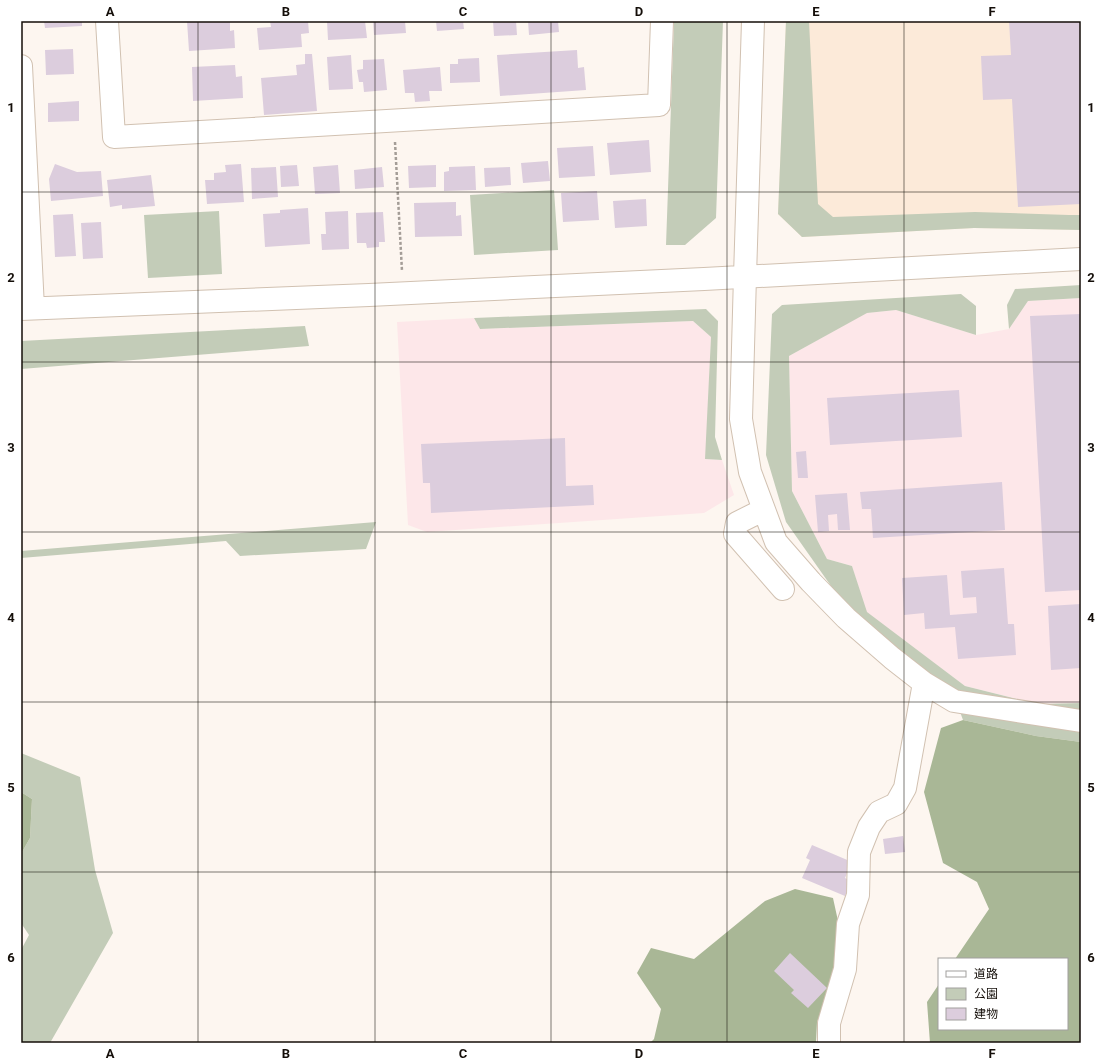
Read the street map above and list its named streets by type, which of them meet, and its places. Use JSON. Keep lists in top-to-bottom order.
{
  "legend": ["道路", "公園", "建物"],
  "grid": {
    "columns": [
      "A",
      "B",
      "C",
      "D",
      "E",
      "F"
    ],
    "rows": [
      "1",
      "2",
      "3",
      "4",
      "5",
      "6"
    ]
  }
}
